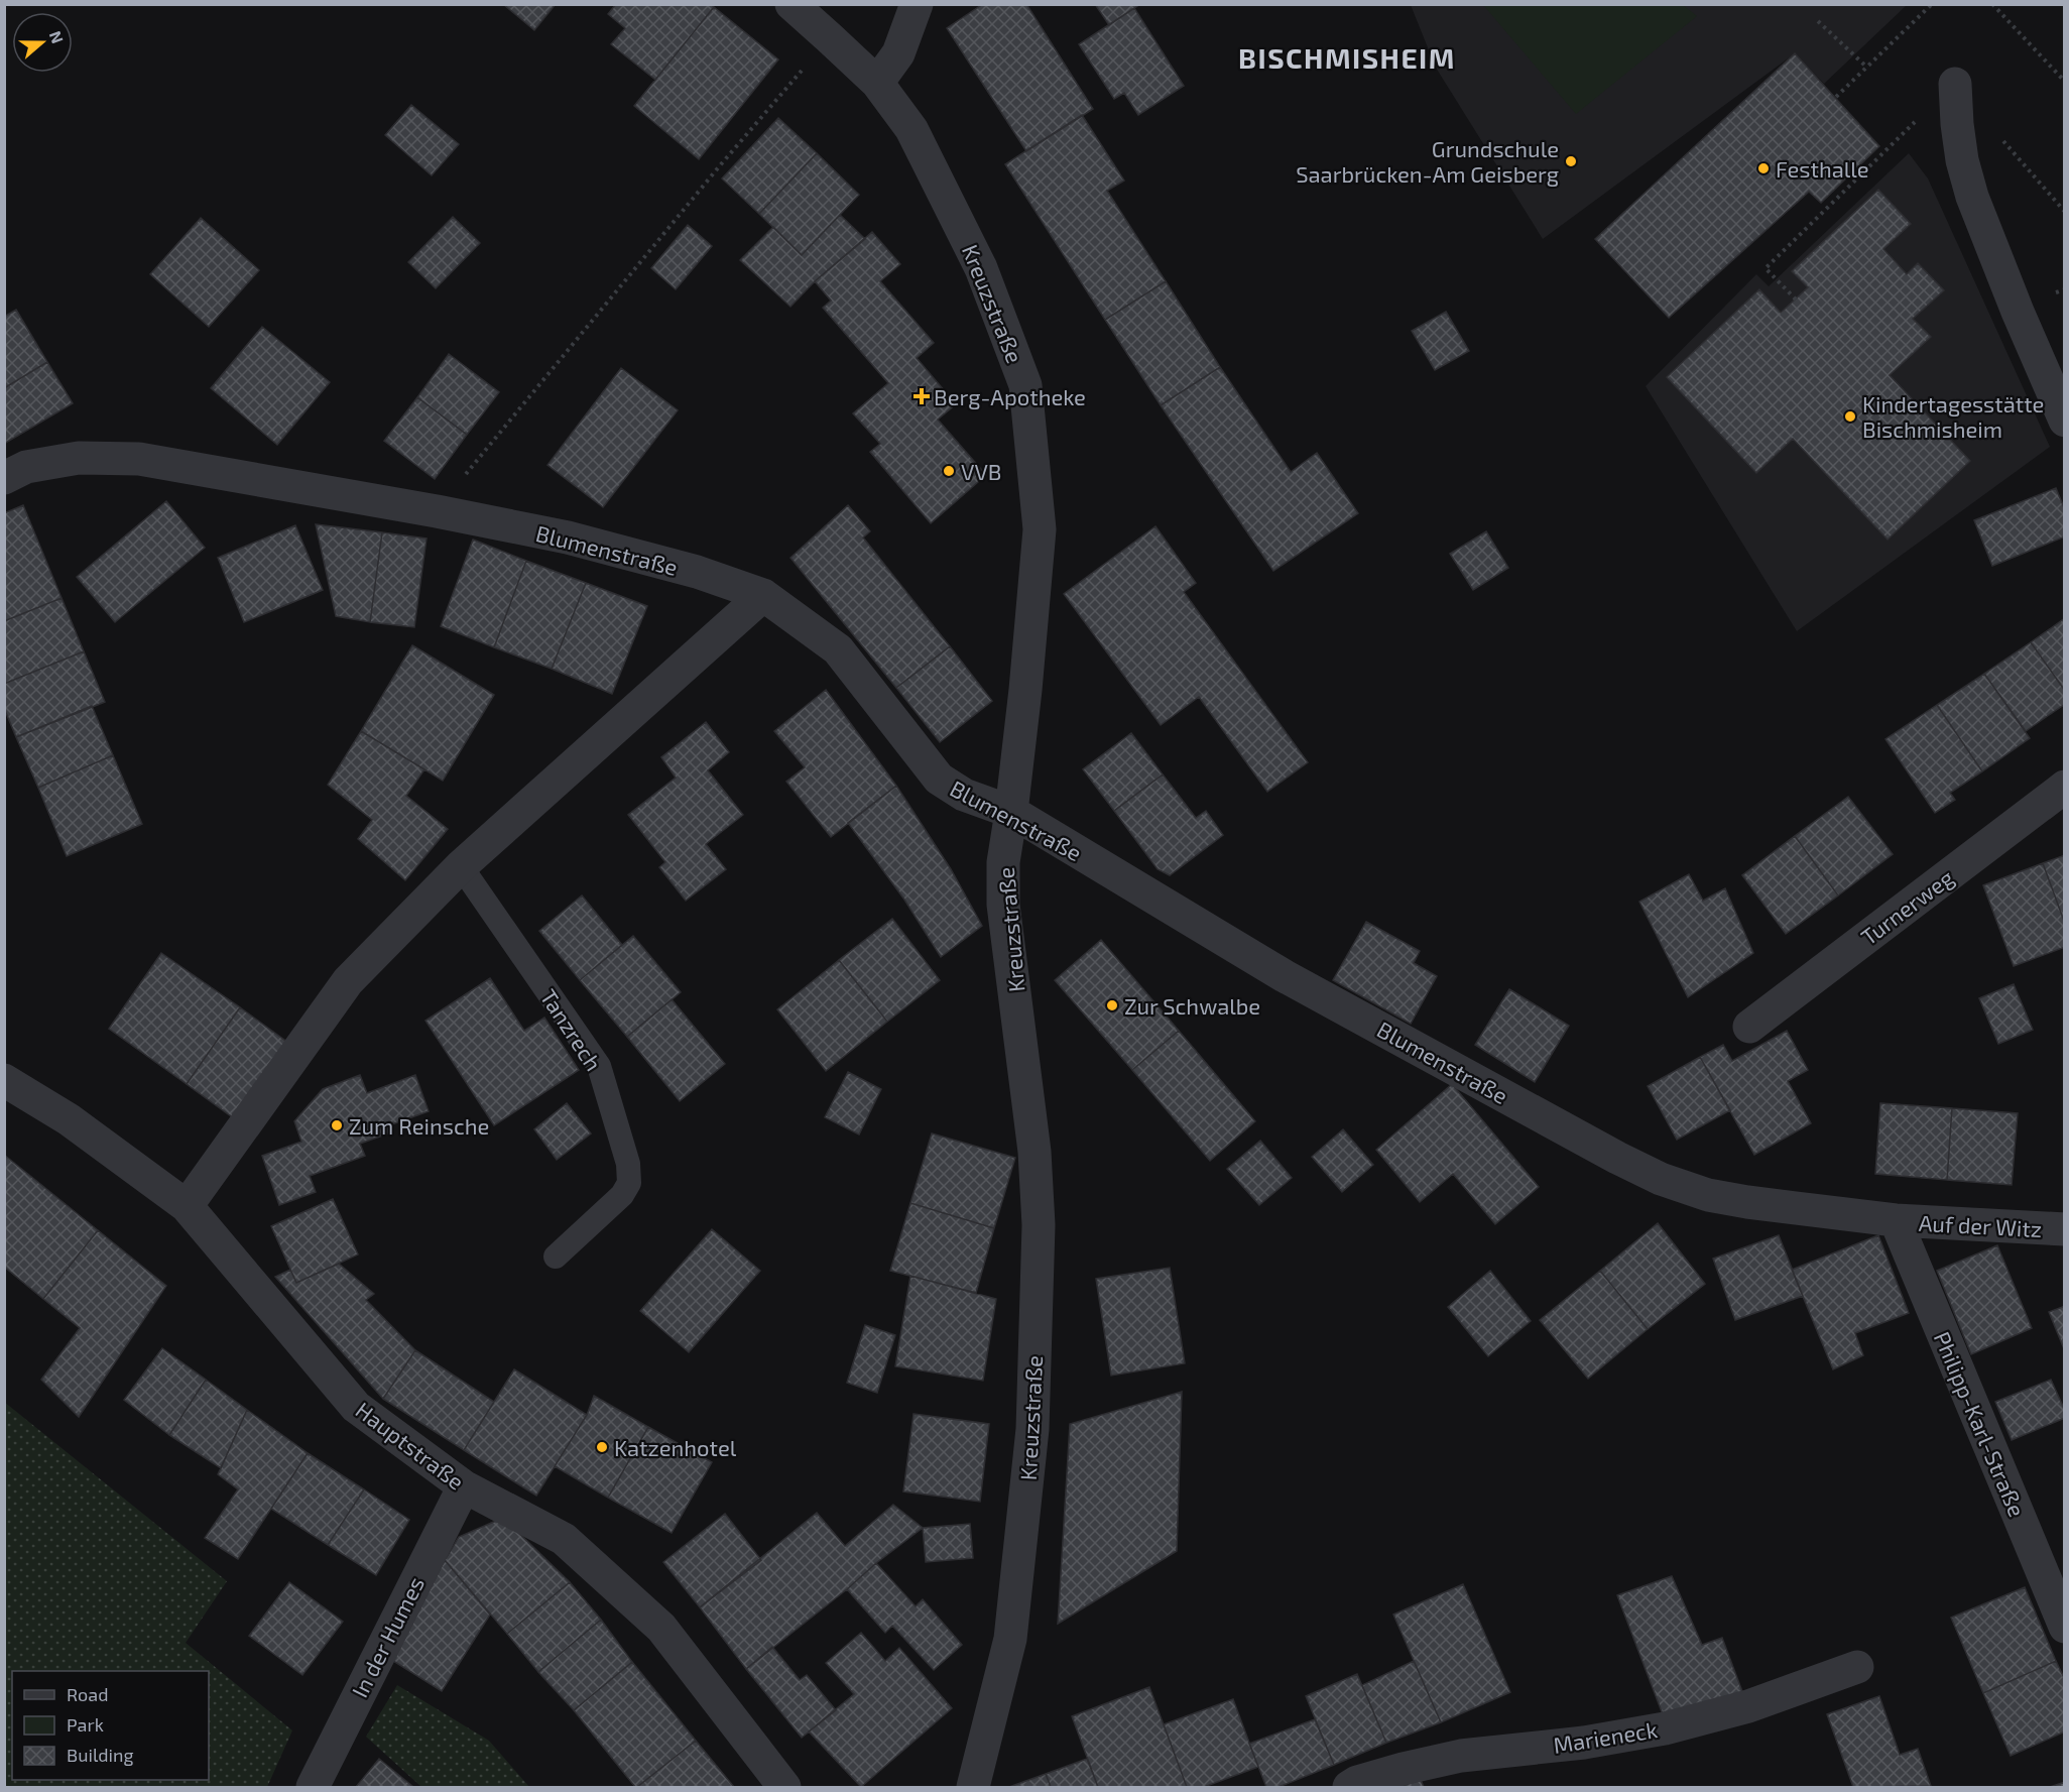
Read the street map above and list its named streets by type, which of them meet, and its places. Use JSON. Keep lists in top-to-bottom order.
{
  "streets": {
    "street": [
      "Kreuzstraße",
      "Blumenstraße",
      "Turnerweg",
      "Auf der Witz",
      "Philipp-Karl-Straße",
      "Hauptstraße",
      "In der Humes",
      "Marieneck"
    ],
    "lane": ["Tanzrech"]
  },
  "crossings": [
    ["Kreuzstraße", "Blumenstraße"],
    ["Blumenstraße", "Auf der Witz"],
    ["Blumenstraße", "Philipp-Karl-Straße"],
    ["Auf der Witz", "Philipp-Karl-Straße"],
    ["Hauptstraße", "In der Humes"]
  ],
  "districts": ["BISCHMISHEIM"],
  "places": {
    "other": [
      "Grundschule Saarbrücken-Am Geisberg",
      "Festhalle",
      "Kindertagesstätte Bischmisheim",
      "VVB",
      "Zur Schwalbe",
      "Zum Reinsche",
      "Katzenhotel"
    ],
    "health": ["Berg-Apotheke"]
  },
  "legend": ["Road", "Park", "Building"],
  "north": "right"
}
